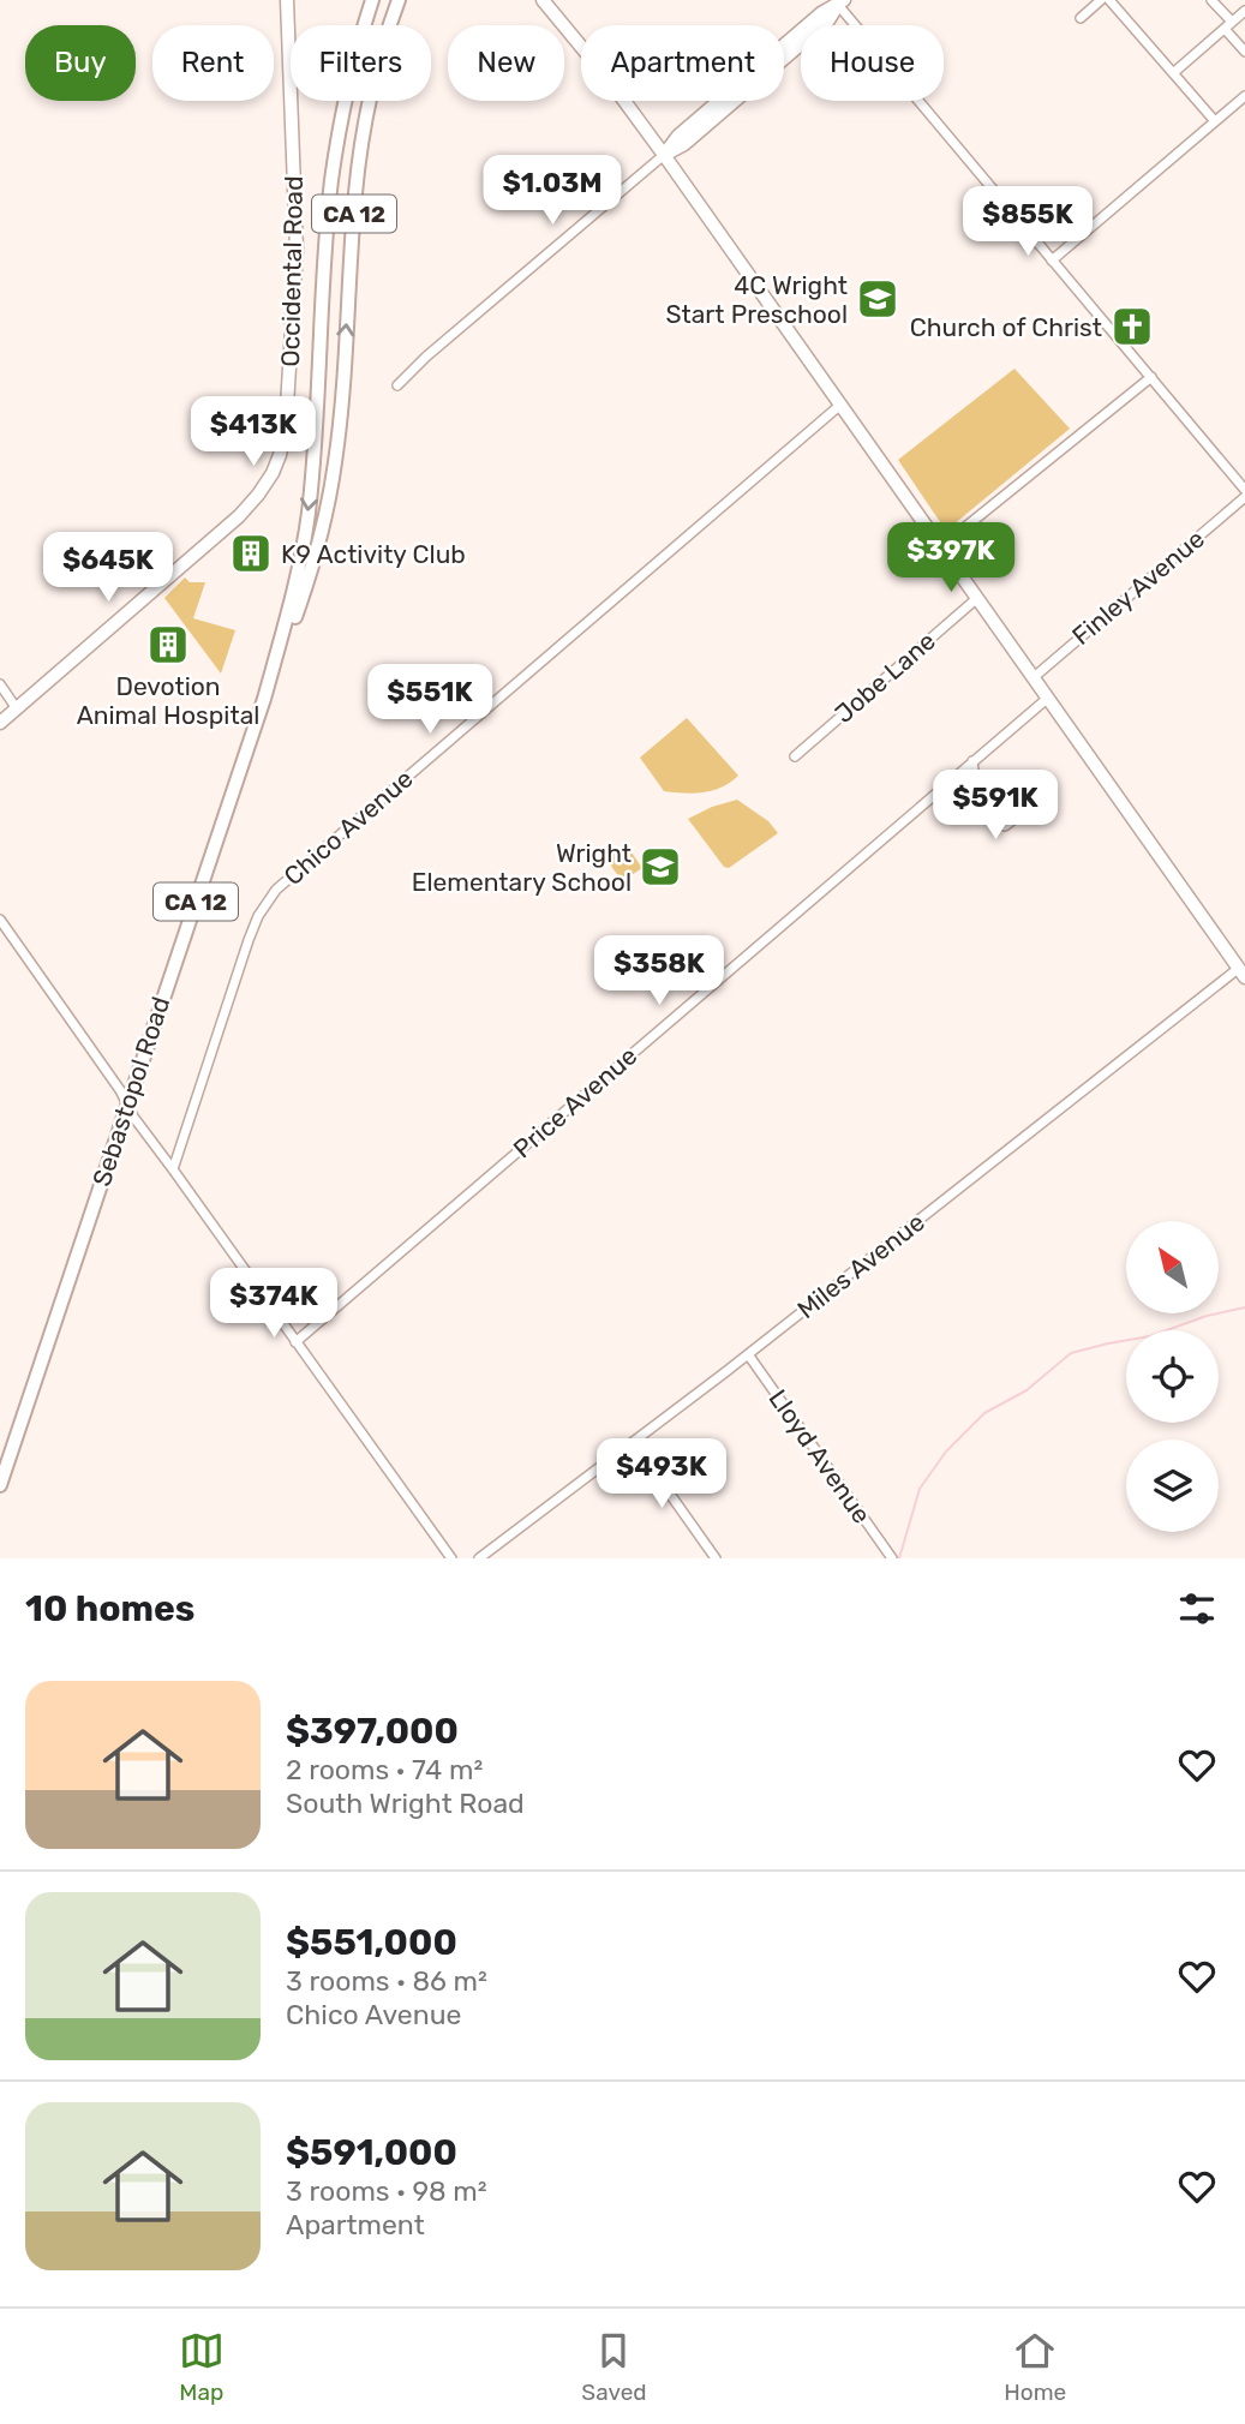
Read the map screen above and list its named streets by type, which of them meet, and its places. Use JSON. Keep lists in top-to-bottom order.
{
  "streets": {
    "main road": ["CA 12", "Occidental Road", "Sebastopol Road"],
    "street": [
      "Finley Avenue",
      "Jobe Lane",
      "Chico Avenue",
      "Price Avenue",
      "Miles Avenue",
      "Lloyd Avenue"
    ]
  },
  "crossings": [
    ["Miles Avenue", "Lloyd Avenue"]
  ],
  "places": {
    "school or university": ["4C Wright Start Preschool", "Wright Elementary School"],
    "church": ["Church of Christ"],
    "building": ["K9 Activity Club", "Devotion Animal Hospital"]
  },
  "north": "top left",
  "page": {
    "chip": [
      "Buy",
      "Rent",
      "Filters",
      "New",
      "Apartment",
      "House"
    ],
    "price": [
      "$1.03M",
      "$855K",
      "$413K",
      "$397K",
      "$645K",
      "$551K",
      "$591K",
      "$358K",
      "$374K",
      "$493K"
    ],
    "heading": "10 homes",
    "list": [
      {
        "name": "$397,000",
        "note": "2 rooms · 74 m² · South Wright Road"
      },
      {
        "name": "$551,000",
        "note": "3 rooms · 86 m² · Chico Avenue"
      },
      {
        "name": "$591,000",
        "note": "3 rooms · 98 m² · Apartment"
      }
    ],
    "tabs": ["Map", "Saved", "Home"]
  }
}
